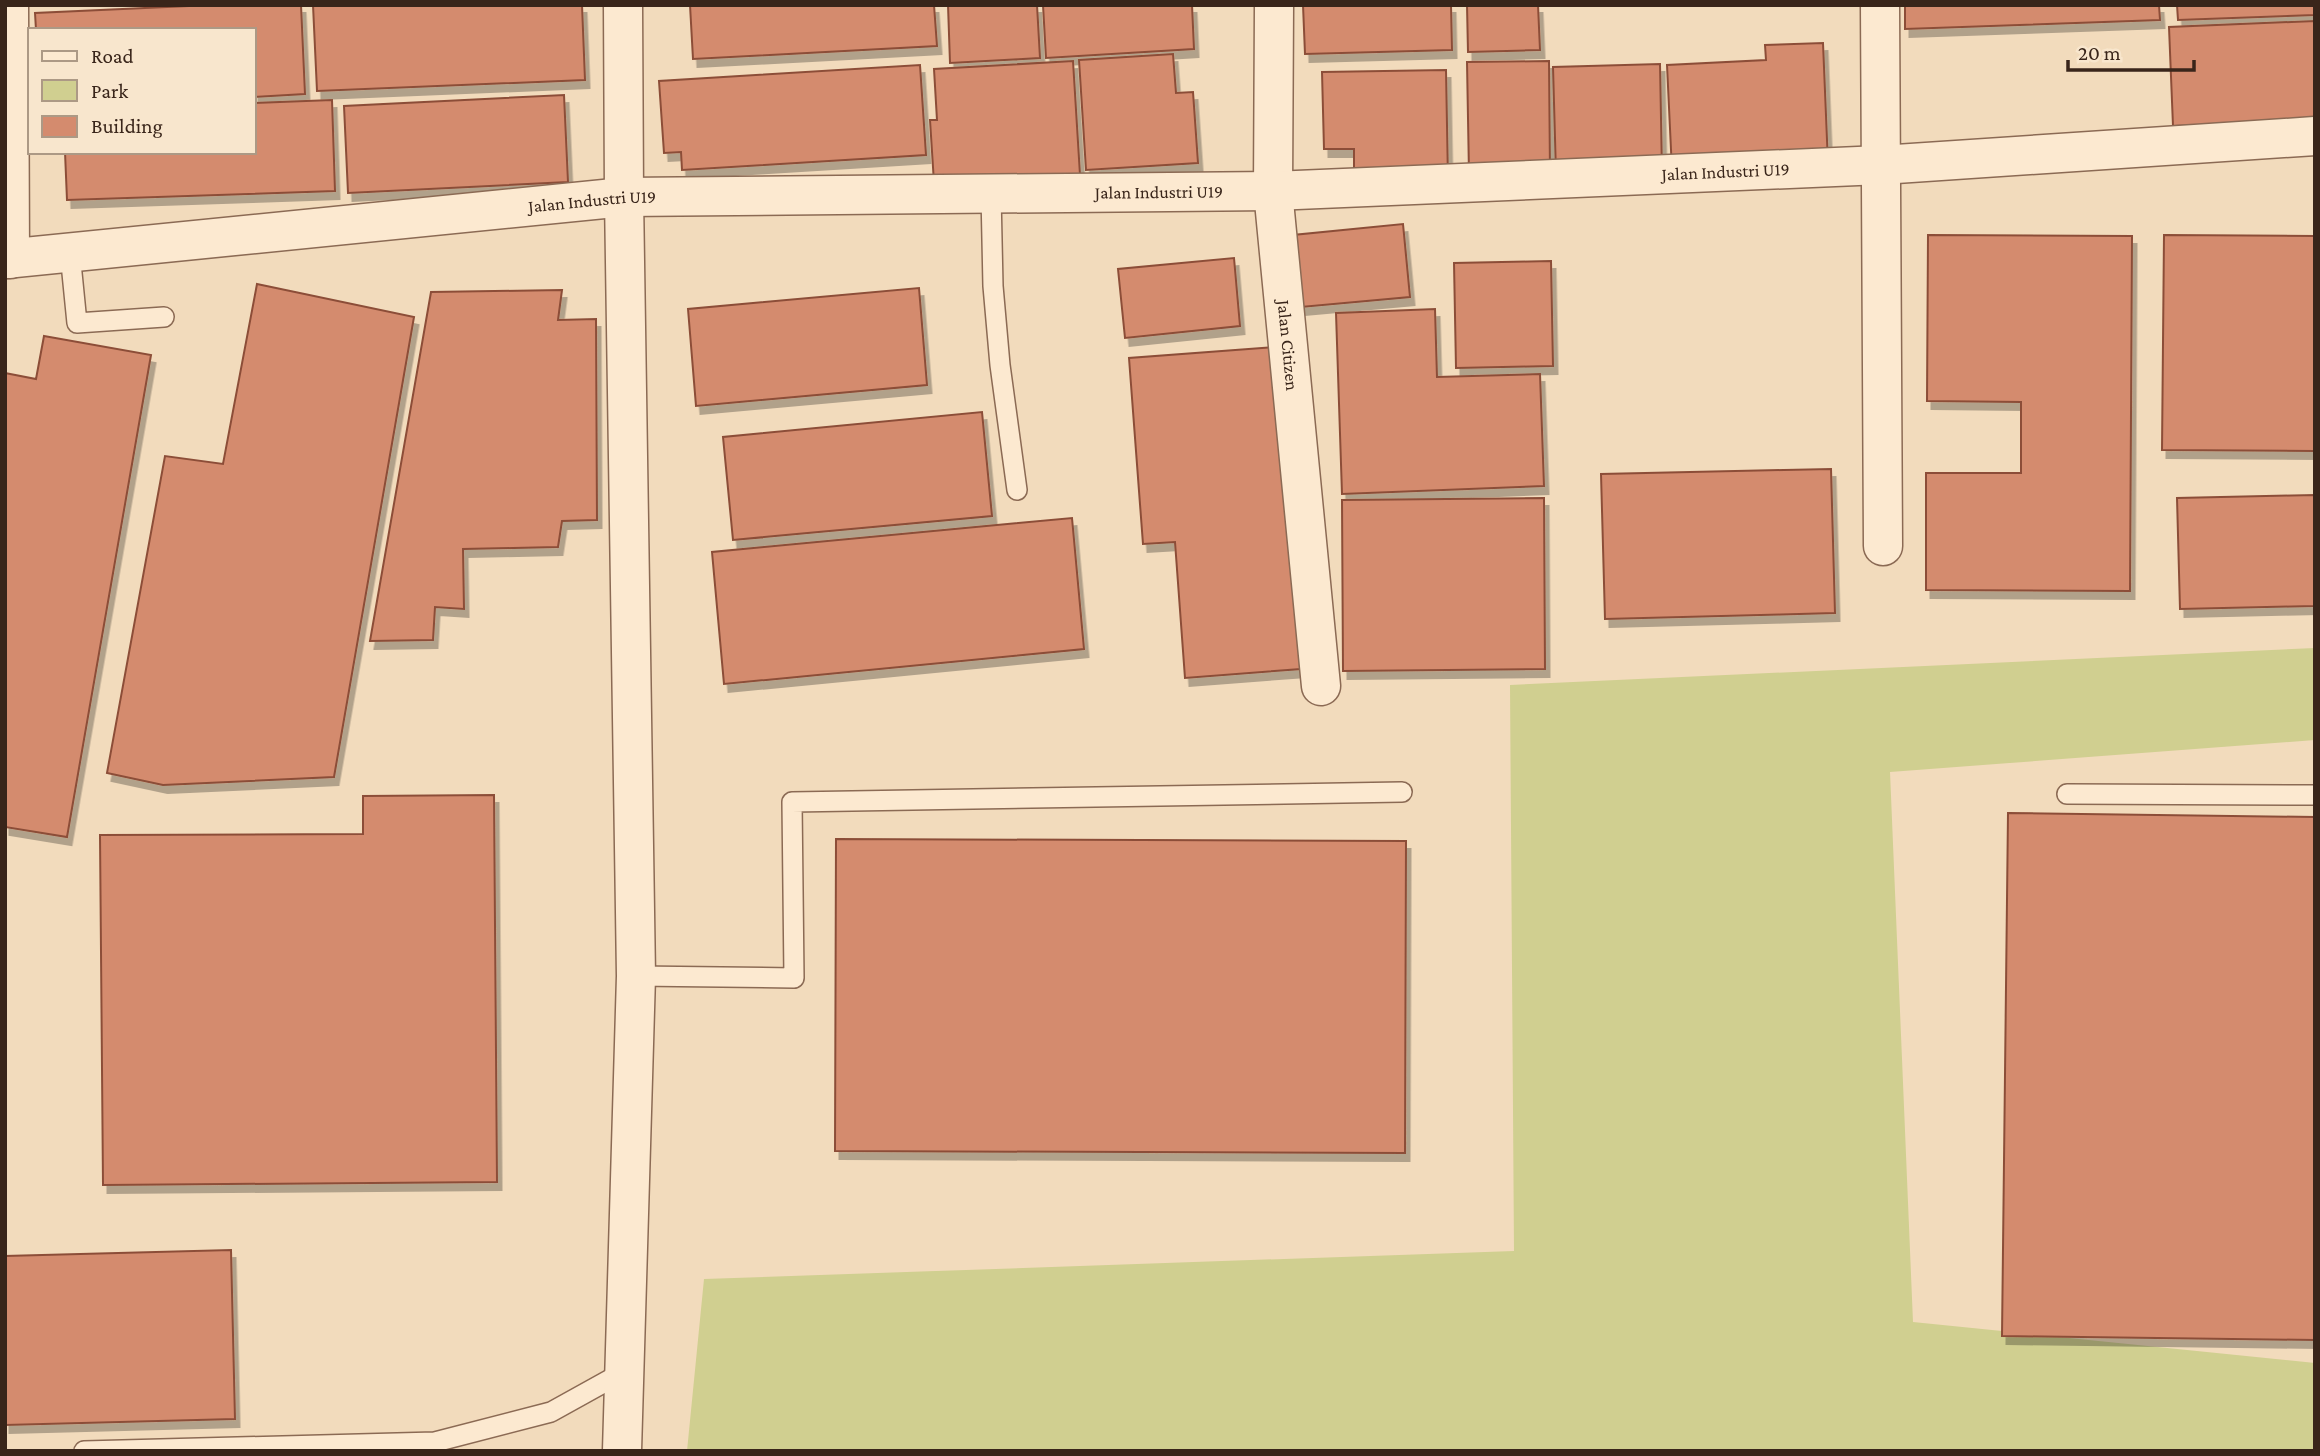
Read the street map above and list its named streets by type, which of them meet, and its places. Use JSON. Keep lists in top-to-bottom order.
{
  "streets": {
    "street": ["Jalan Industri U19", "Jalan Citizen"]
  },
  "crossings": [
    ["Jalan Industri U19", "Jalan Citizen"]
  ],
  "legend": ["Road", "Park", "Building"],
  "scale_bar": "20 m"
}
